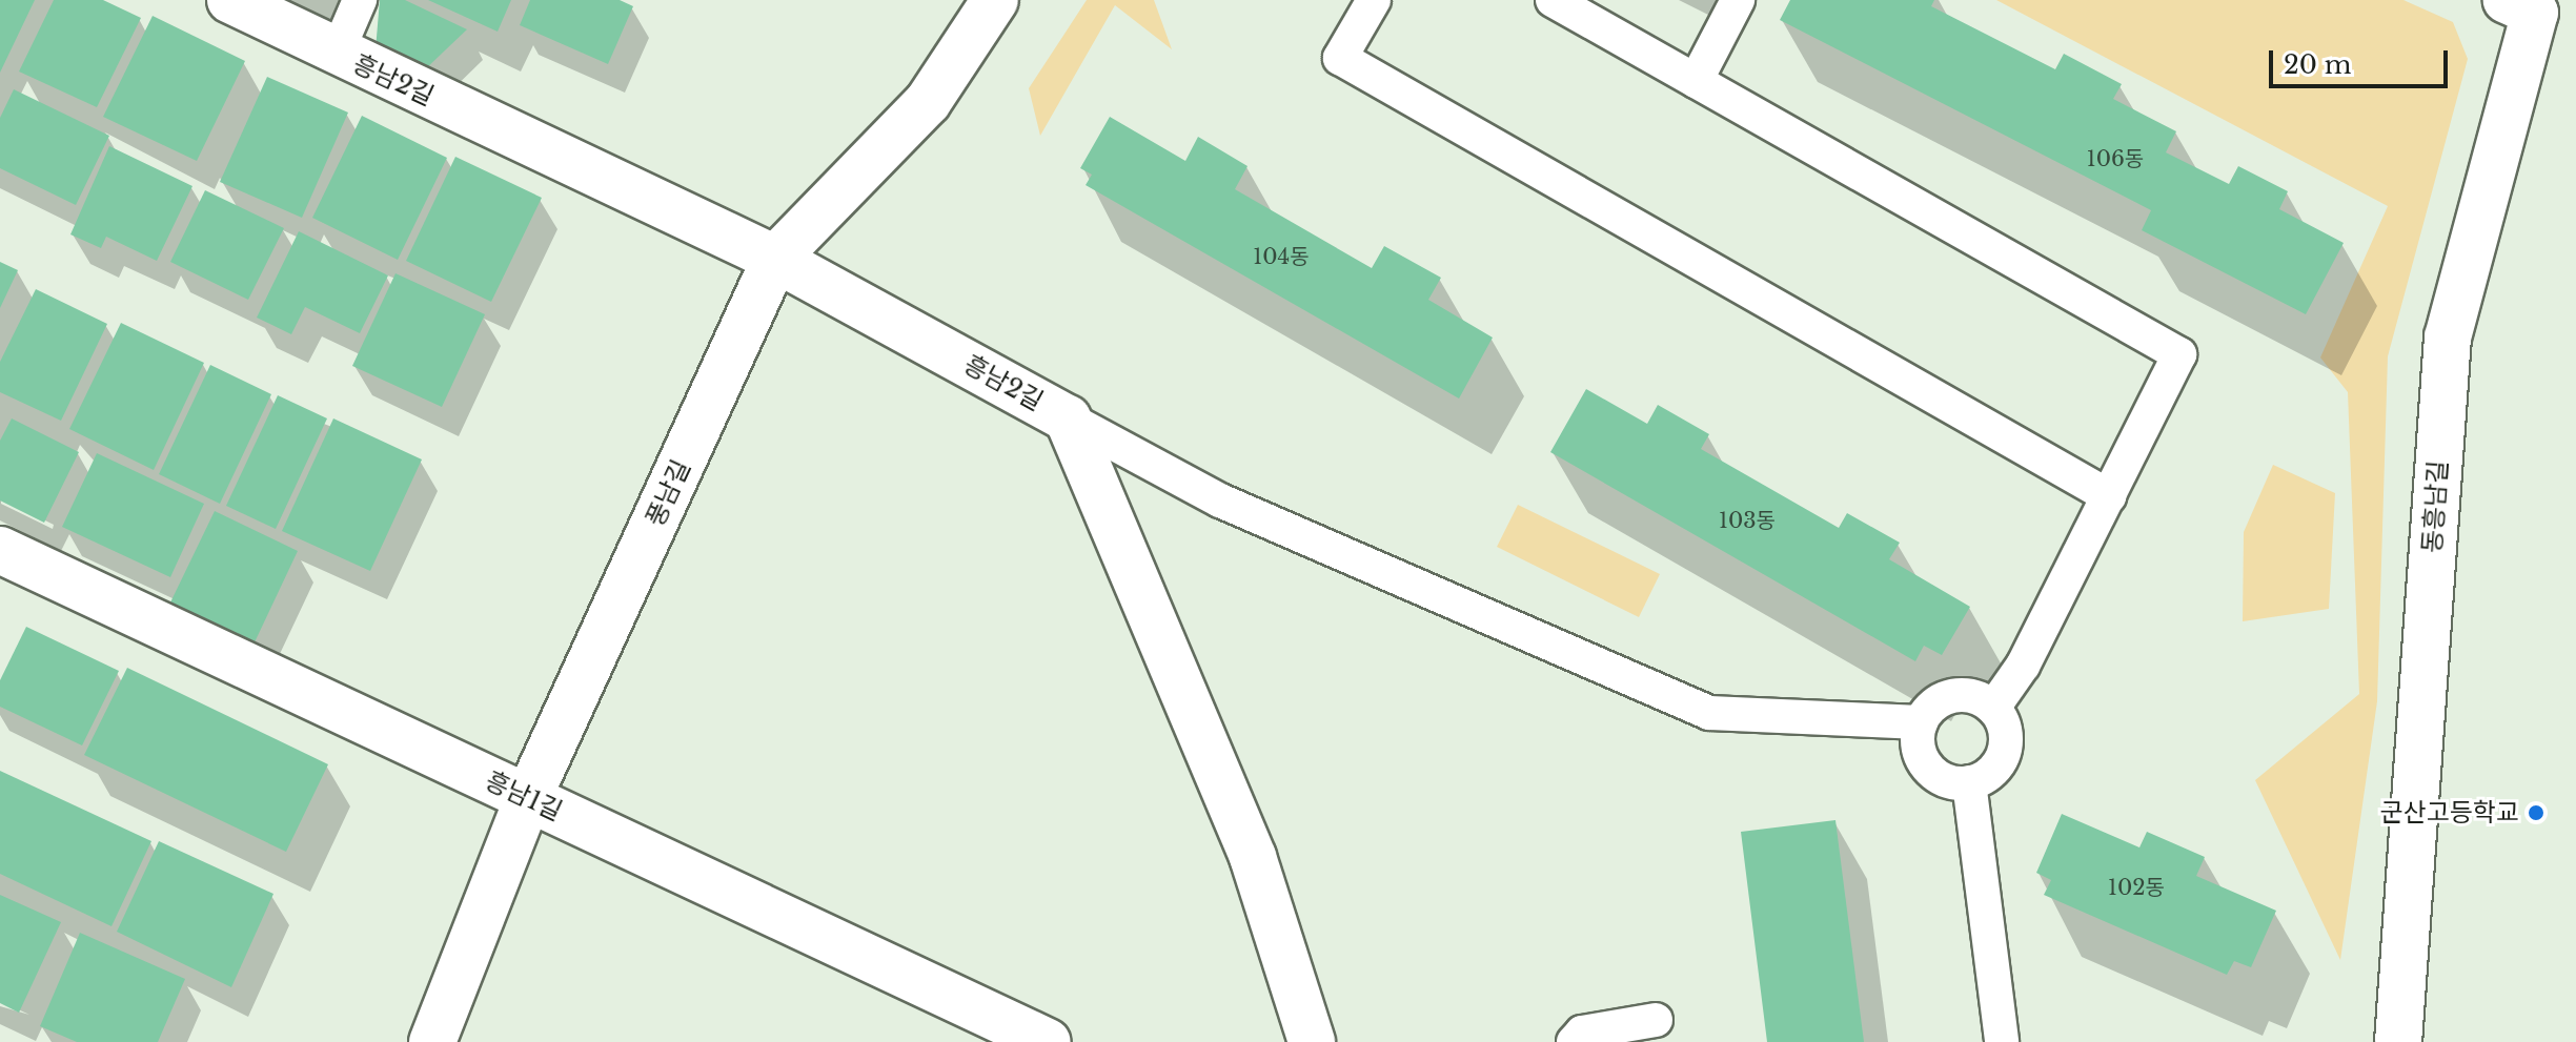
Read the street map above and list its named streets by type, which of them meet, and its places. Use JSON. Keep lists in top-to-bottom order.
{
  "streets": {
    "street": [
      "흥남2길",
      "풍남길",
      "동흥남길",
      "흥남1길"
    ]
  },
  "crossings": [
    ["흥남2길", "풍남길"],
    ["풍남길", "흥남1길"]
  ],
  "places": ["군산고등학교"],
  "house_numbers": [
    "106동",
    "104동",
    "103동",
    "102동"
  ],
  "scale_bar": "20 m"
}
